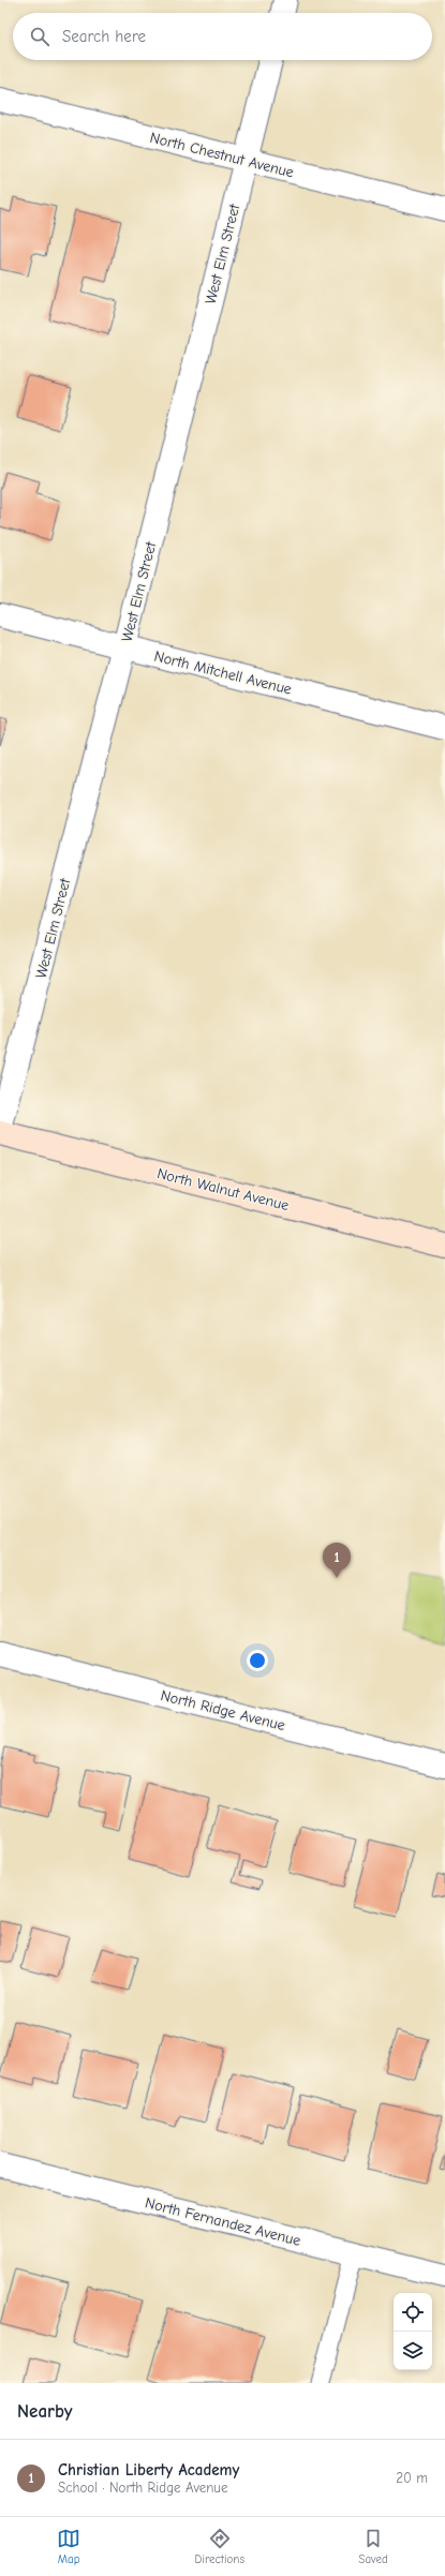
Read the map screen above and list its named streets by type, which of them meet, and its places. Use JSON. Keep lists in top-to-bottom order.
{
  "streets": {
    "street": [
      "North Chestnut Avenue",
      "West Elm Street",
      "North Mitchell Avenue",
      "North Walnut Avenue",
      "North Ridge Avenue",
      "North Fernandez Avenue"
    ]
  },
  "crossings": [
    ["North Chestnut Avenue", "West Elm Street"],
    ["West Elm Street", "North Mitchell Avenue"],
    ["West Elm Street", "North Walnut Avenue"]
  ],
  "page": {
    "search": "Search here",
    "pins": "1",
    "heading": "Nearby",
    "list": [
      {
        "mark": "1",
        "name": "Christian Liberty Academy",
        "note": "School · North Ridge Avenue",
        "value": "20 m"
      }
    ],
    "nav": ["Map", "Directions", "Saved"]
  }
}
